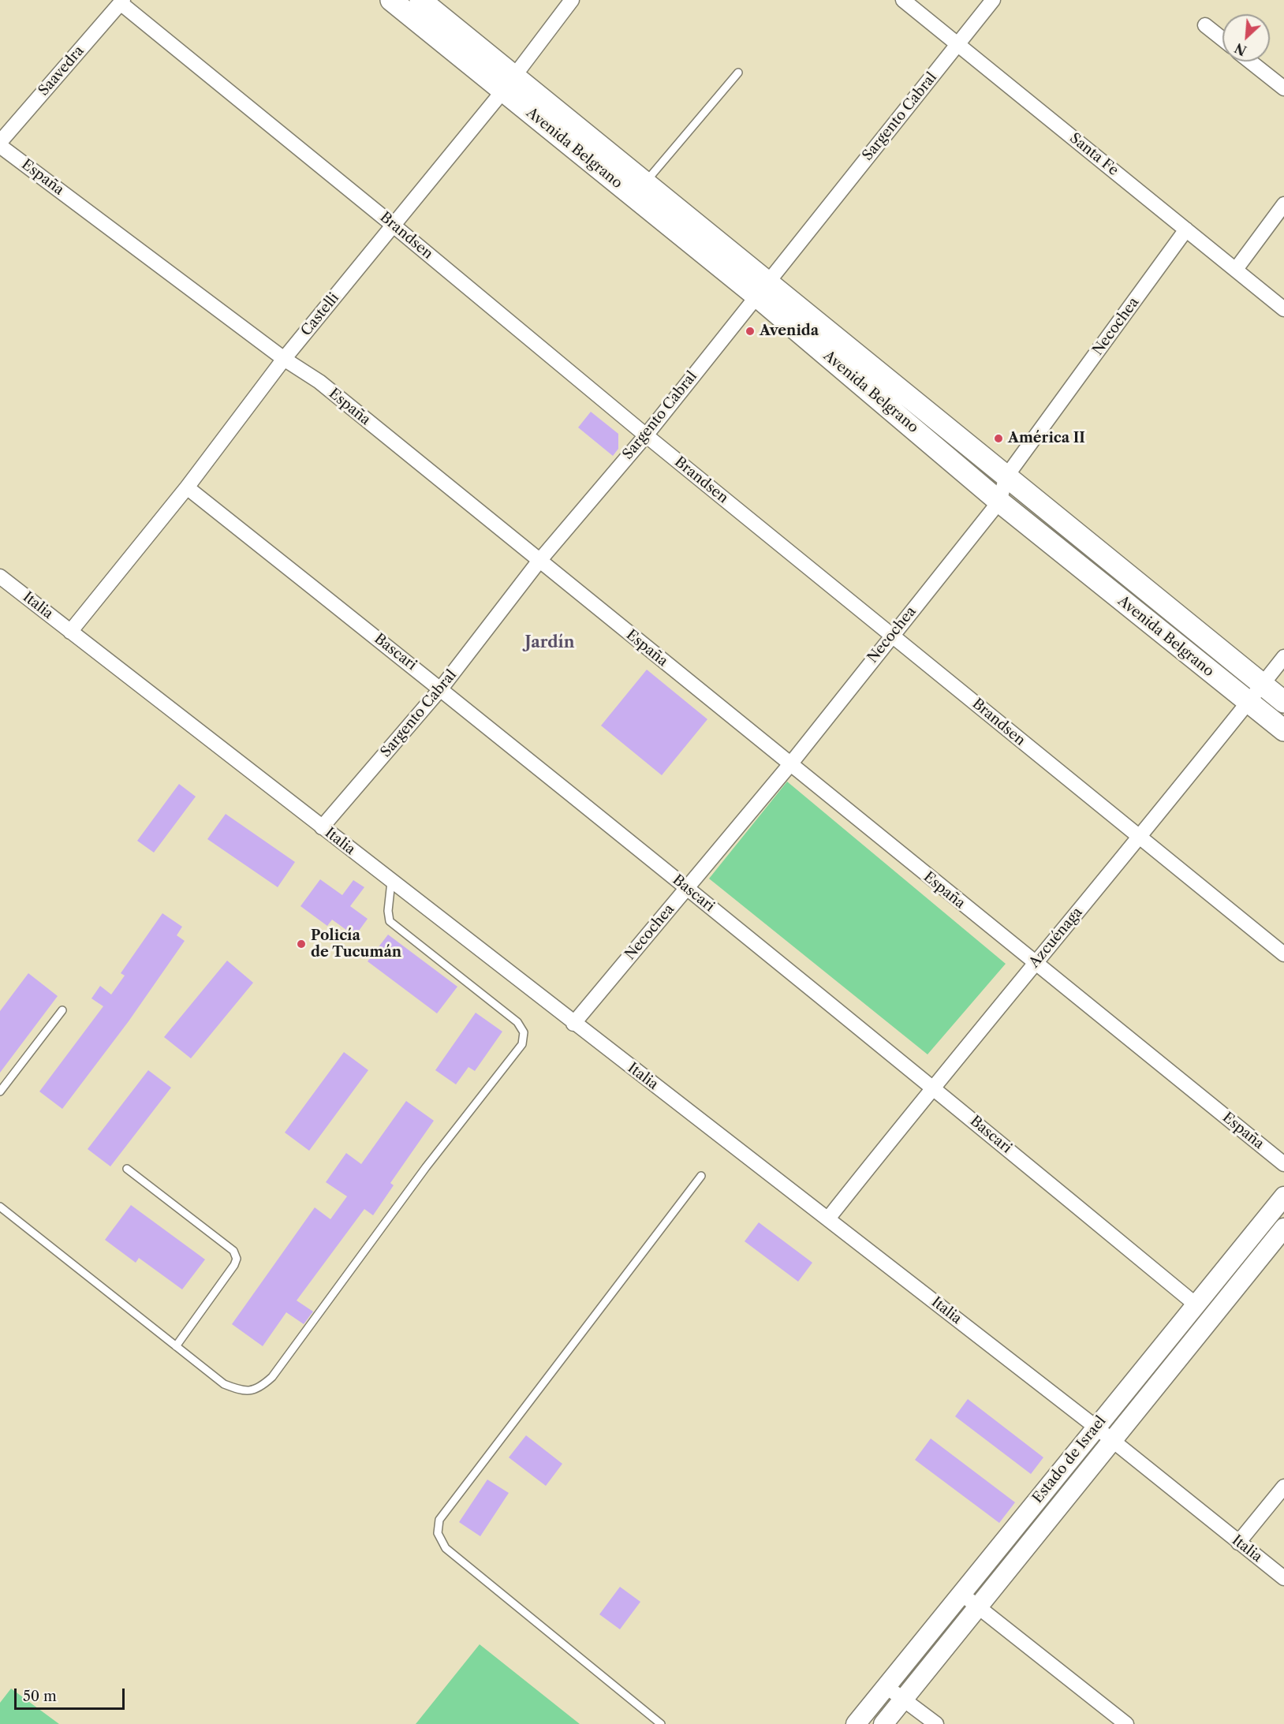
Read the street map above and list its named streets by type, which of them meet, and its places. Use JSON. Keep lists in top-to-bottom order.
{
  "streets": {
    "main road": ["Avenida Belgrano", "Estado de Israel"],
    "street": [
      "Saavedra",
      "Sargento Cabral",
      "Santa Fe",
      "España",
      "Brandsen",
      "Castelli",
      "Necochea",
      "Italia",
      "Bascari",
      "Azcuénaga"
    ]
  },
  "crossings": [
    ["Saavedra", "Brandsen"],
    ["Sargento Cabral", "Avenida Belgrano"],
    ["Sargento Cabral", "Santa Fe"],
    ["Sargento Cabral", "España"],
    ["Sargento Cabral", "Brandsen"],
    ["Sargento Cabral", "Italia"],
    ["Sargento Cabral", "Bascari"],
    ["Avenida Belgrano", "Castelli"],
    ["Avenida Belgrano", "Necochea"],
    ["Avenida Belgrano", "Azcuénaga"],
    ["Santa Fe", "Necochea"],
    ["España", "Castelli"],
    ["España", "Necochea"],
    ["España", "Azcuénaga"],
    ["Brandsen", "Castelli"],
    ["Brandsen", "Necochea"],
    ["Brandsen", "Azcuénaga"],
    ["Castelli", "Italia"],
    ["Castelli", "Bascari"],
    ["Necochea", "Italia"],
    ["Necochea", "Bascari"],
    ["Italia", "Azcuénaga"],
    ["Italia", "Estado de Israel"],
    ["Bascari", "Azcuénaga"],
    ["Bascari", "Estado de Israel"]
  ],
  "districts": ["Jardín"],
  "places": ["Avenida", "América II", "Policía de Tucumán"],
  "scale_bar": "50 m",
  "north": "bottom left"
}
